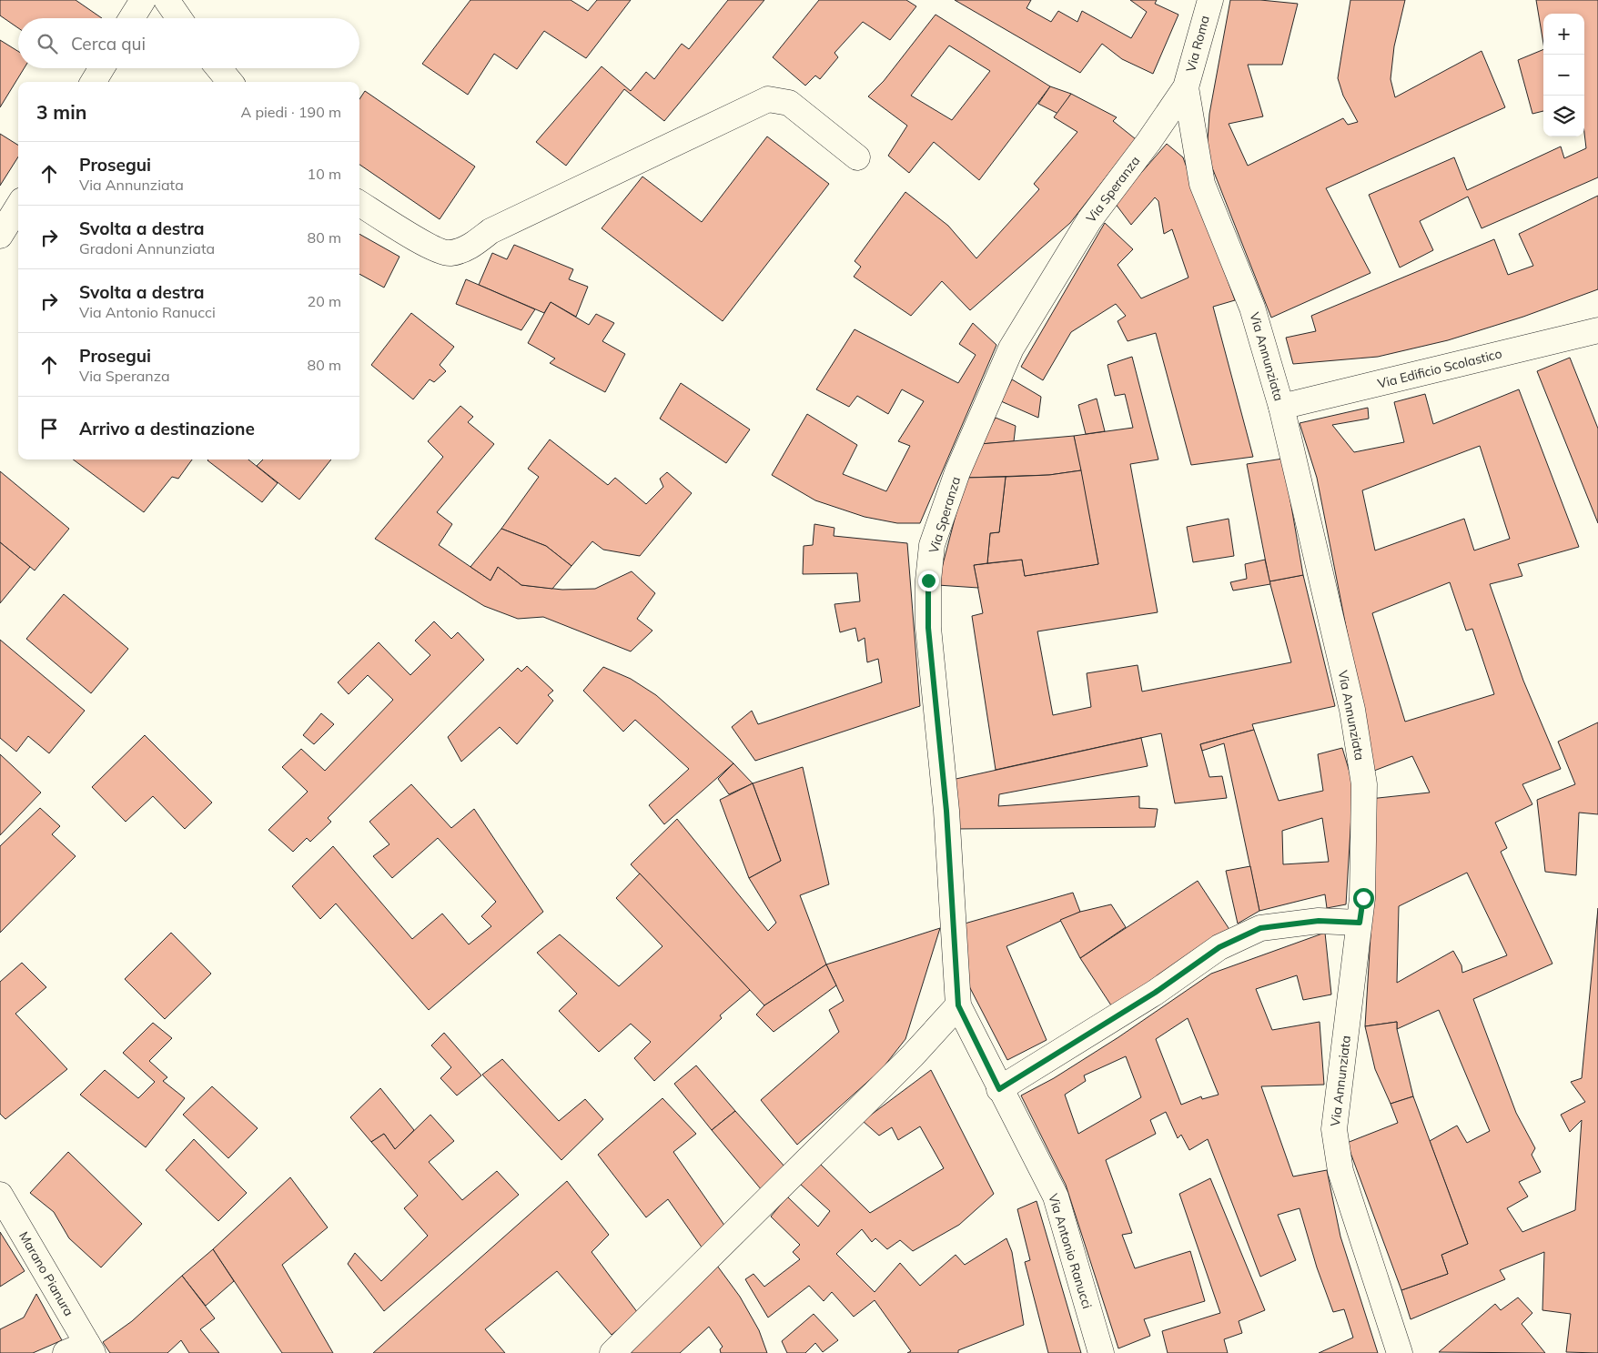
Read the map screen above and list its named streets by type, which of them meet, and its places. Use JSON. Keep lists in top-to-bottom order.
{
  "streets": {
    "street": [
      "Via Roma",
      "Via Speranza",
      "Via Annunziata",
      "Via Edificio Scolastico",
      "Via Antonio Ranucci",
      "Marano Pianura"
    ]
  },
  "crossings": [
    ["Via Roma", "Via Speranza"],
    ["Via Roma", "Via Annunziata"],
    ["Via Speranza", "Via Annunziata"],
    ["Via Speranza", "Via Antonio Ranucci"],
    ["Via Annunziata", "Via Edificio Scolastico"]
  ],
  "page": {
    "map_buttons": ["+", "−"],
    "search": "Cerca qui",
    "heading": ["3 min", "A piedi · 190 m"],
    "list": [
      ["Prosegui", "Via Annunziata", "10 m"],
      ["Svolta a destra", "Gradoni Annunziata", "80 m"],
      ["Svolta a destra", "Via Antonio Ranucci", "20 m"],
      ["Prosegui", "Via Speranza", "80 m"],
      "Arrivo a destinazione"
    ]
  }
}
